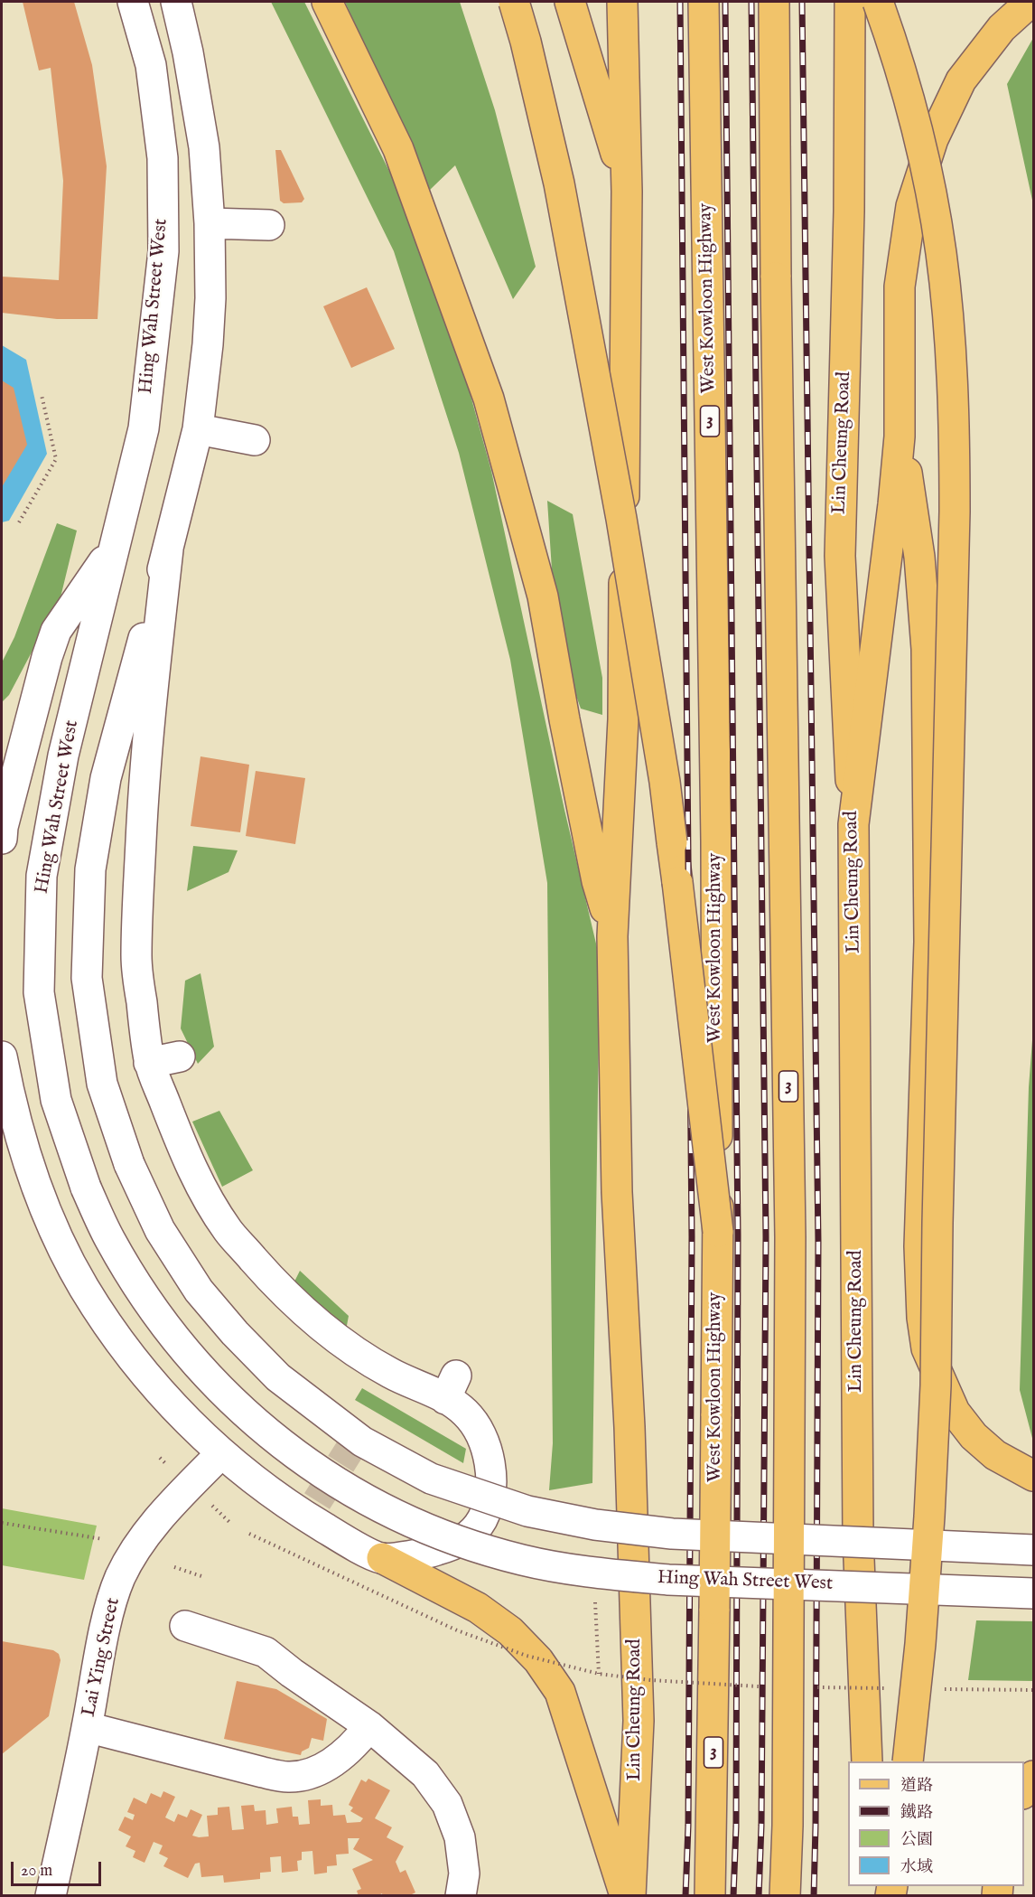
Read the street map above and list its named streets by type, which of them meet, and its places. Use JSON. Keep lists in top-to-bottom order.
{
  "streets": {
    "main road": ["West Kowloon Highway", "3", "Lin Cheung Road"],
    "street": ["Hing Wah Street West", "Lai Ying Street"]
  },
  "legend": [
    "道路",
    "鐵路",
    "公園",
    "水域"
  ],
  "scale_bar": "20 m"
}
